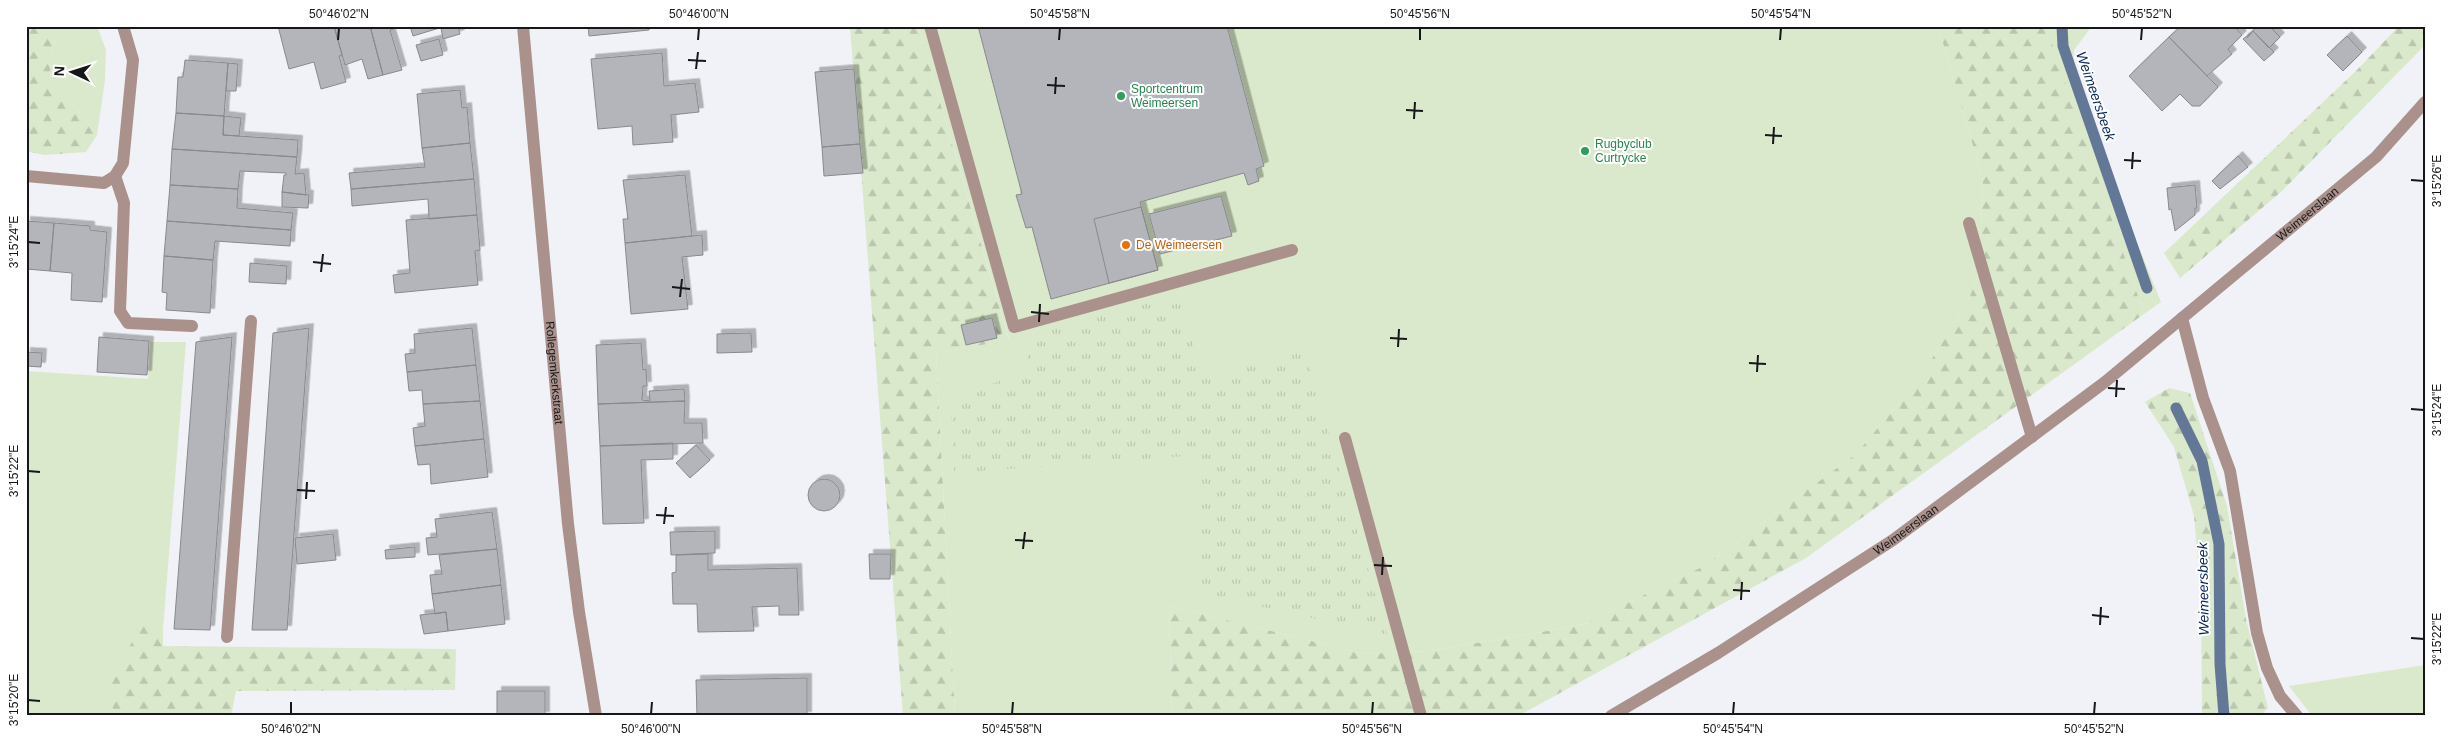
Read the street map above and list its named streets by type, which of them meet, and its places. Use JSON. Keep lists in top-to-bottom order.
{
  "streets": {
    "street": ["Weimeerslaan", "Rollegemkerkstraat"]
  },
  "water": ["Weimeersbeek"],
  "places": ["Sportcentrum Weimeersen", "Rugbyclub Curtrycke", "De Weimeersen"],
  "north": "left",
  "coordinates": [
    "50°46'02\"N",
    "50°46'00\"N",
    "50°45'58\"N",
    "50°45'56\"N",
    "50°45'54\"N",
    "50°45'52\"N",
    "3°15'26\"E",
    "3°15'24\"E",
    "3°15'22\"E",
    "3°15'20\"E"
  ]
}
